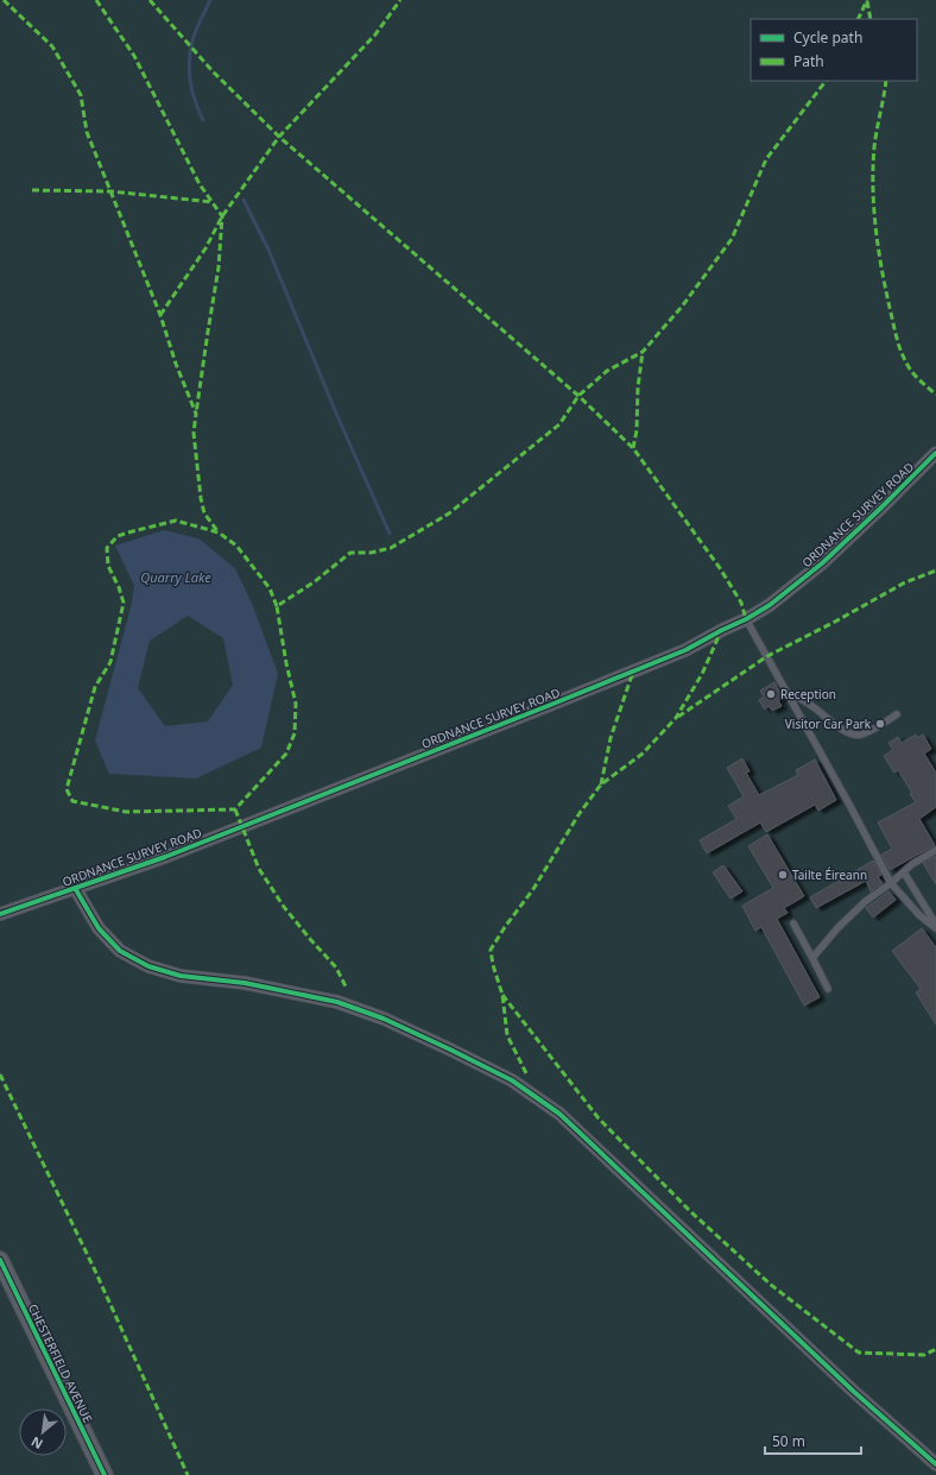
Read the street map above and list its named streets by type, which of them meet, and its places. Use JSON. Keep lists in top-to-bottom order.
{
  "streets": {
    "street": ["ORDNANCE SURVEY ROAD", "CHESTERFIELD AVENUE"]
  },
  "water": ["Quarry Lake"],
  "places": ["Reception", "Visitor Car Park", "Tailte Éireann"],
  "legend": ["Cycle path", "Path"],
  "scale_bar": "50 m",
  "north": "bottom left"
}
